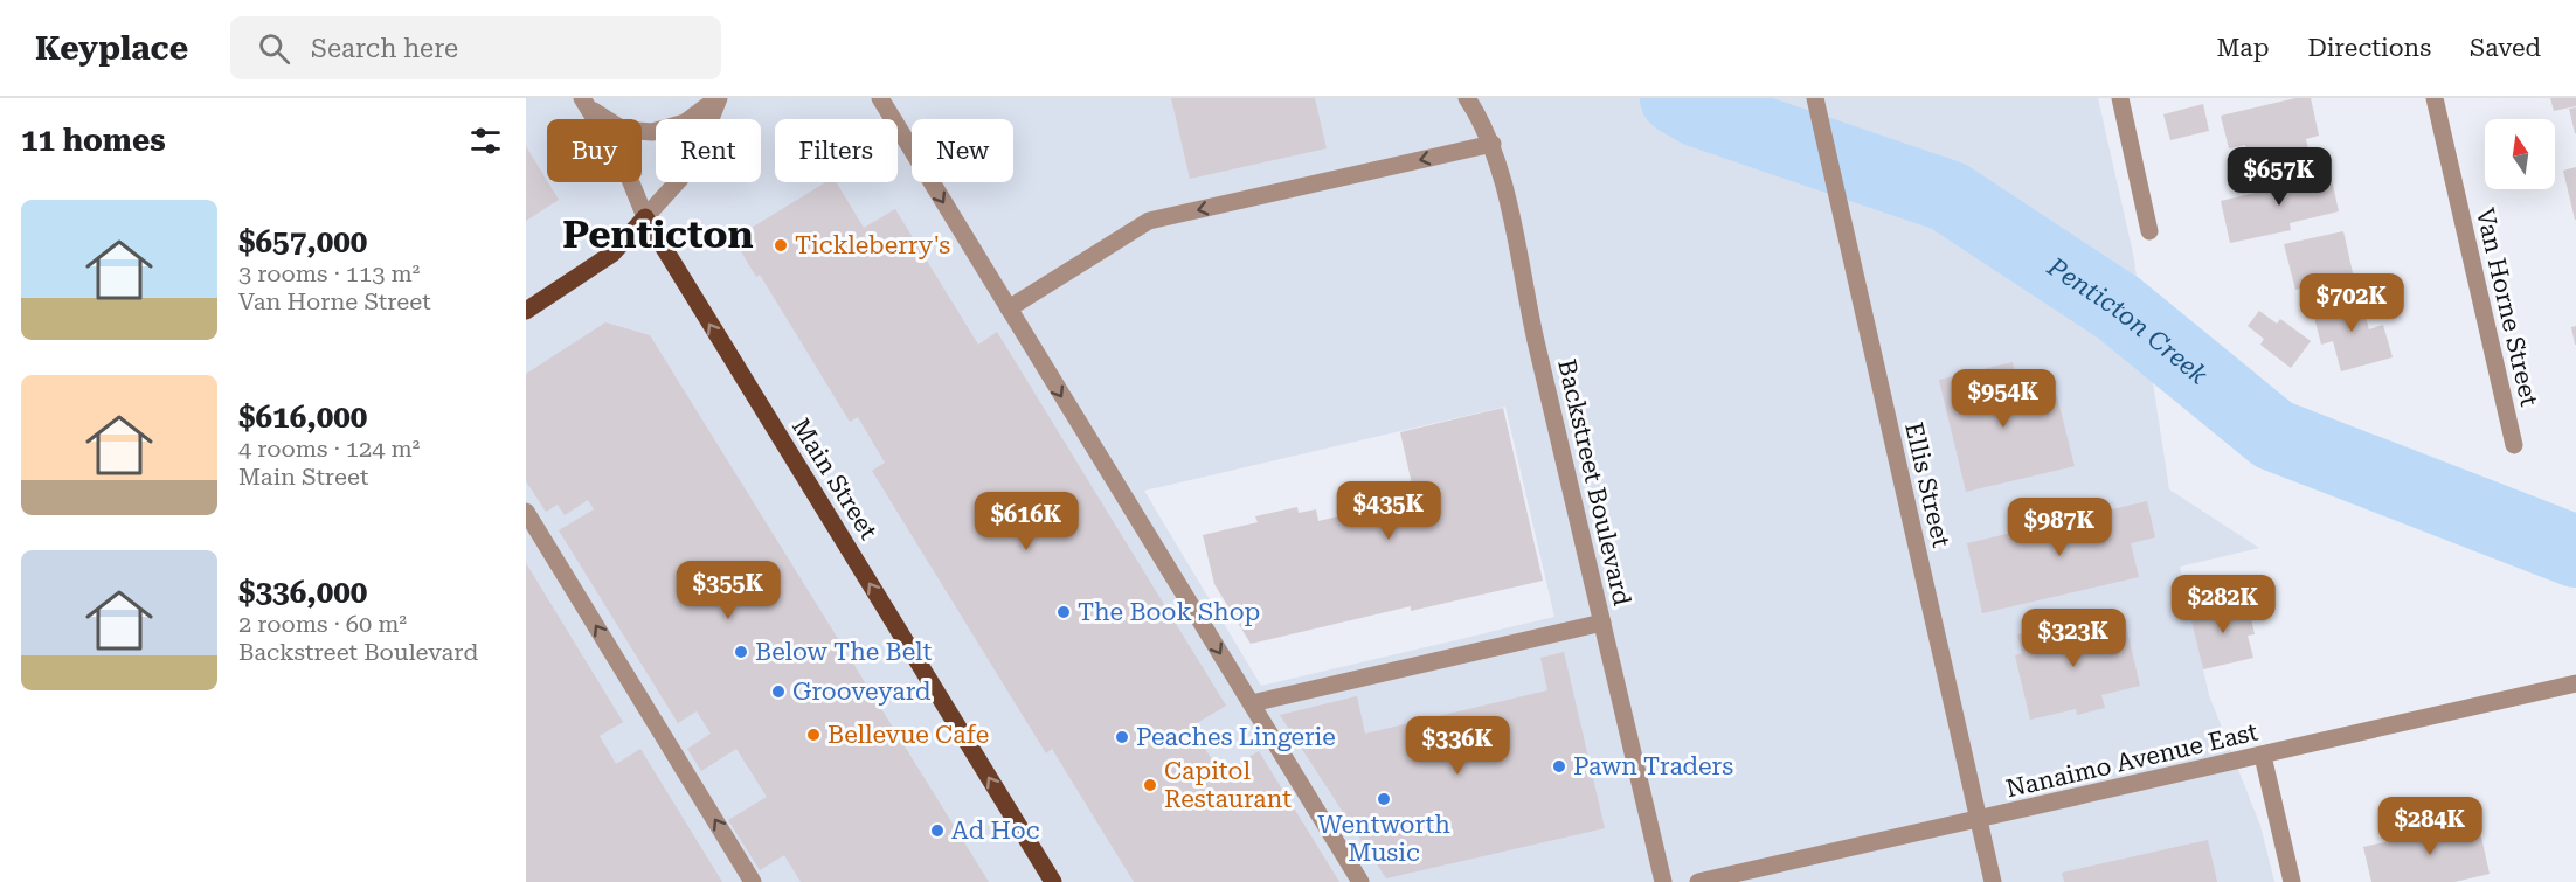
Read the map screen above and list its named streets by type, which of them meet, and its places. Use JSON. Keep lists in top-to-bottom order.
{
  "streets": {
    "main road": ["Main Street"],
    "street": [
      "Van Horne Street",
      "Backstreet Boulevard",
      "Ellis Street",
      "Nanaimo Avenue East"
    ]
  },
  "crossings": [
    ["Ellis Street", "Nanaimo Avenue East"]
  ],
  "one_way": ["Main Street"],
  "districts": ["Penticton"],
  "water": ["Penticton Creek"],
  "places": [
    "Tickleberry's",
    "The Book Shop",
    "Below The Belt",
    "Grooveyard",
    "Bellevue Cafe",
    "Peaches Lingerie",
    "Pawn Traders",
    "Capitol Restaurant",
    "Wentworth Music",
    "Ad Hoc"
  ],
  "north": "top",
  "page": {
    "header": "Keyplace",
    "search": "Search here",
    "nav": ["Map", "Directions", "Saved"],
    "heading": "11 homes",
    "chip": [
      "Buy",
      "Rent",
      "Filters",
      "New"
    ],
    "price": [
      "$657K",
      "$702K",
      "$954K",
      "$435K",
      "$616K",
      "$987K",
      "$355K",
      "$282K",
      "$323K",
      "$336K",
      "$284K"
    ],
    "list": [
      {
        "name": "$657,000",
        "note": "3 rooms · 113 m² · Van Horne Street"
      },
      {
        "name": "$616,000",
        "note": "4 rooms · 124 m² · Main Street"
      },
      {
        "name": "$336,000",
        "note": "2 rooms · 60 m² · Backstreet Boulevard"
      }
    ]
  }
}
